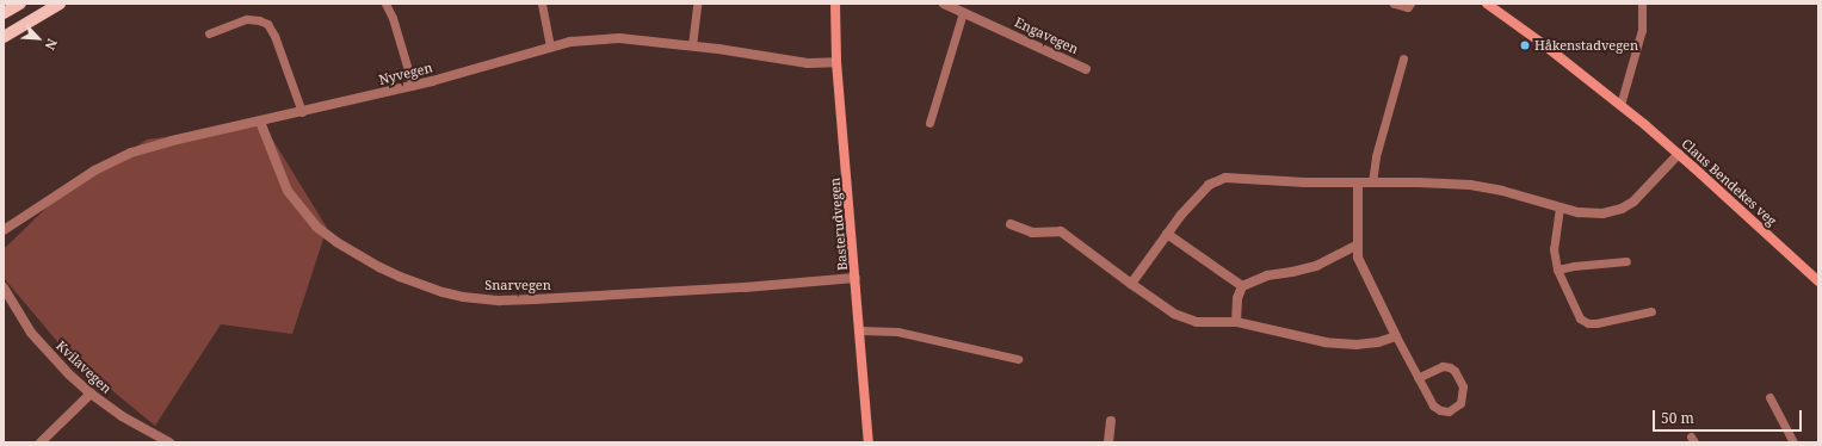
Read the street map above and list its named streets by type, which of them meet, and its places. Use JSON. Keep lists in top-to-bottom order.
{
  "streets": {
    "main road": ["Claus Bendekes veg", "Basterudvegen"],
    "street": [
      "Engavegen",
      "Nyvegen",
      "Snarvegen",
      "Kvilavegen"
    ]
  },
  "crossings": [
    ["Nyvegen", "Basterudvegen"],
    ["Nyvegen", "Snarvegen"],
    ["Basterudvegen", "Snarvegen"]
  ],
  "places": ["Håkenstadvegen"],
  "scale_bar": "50 m",
  "north": "bottom right"
}
